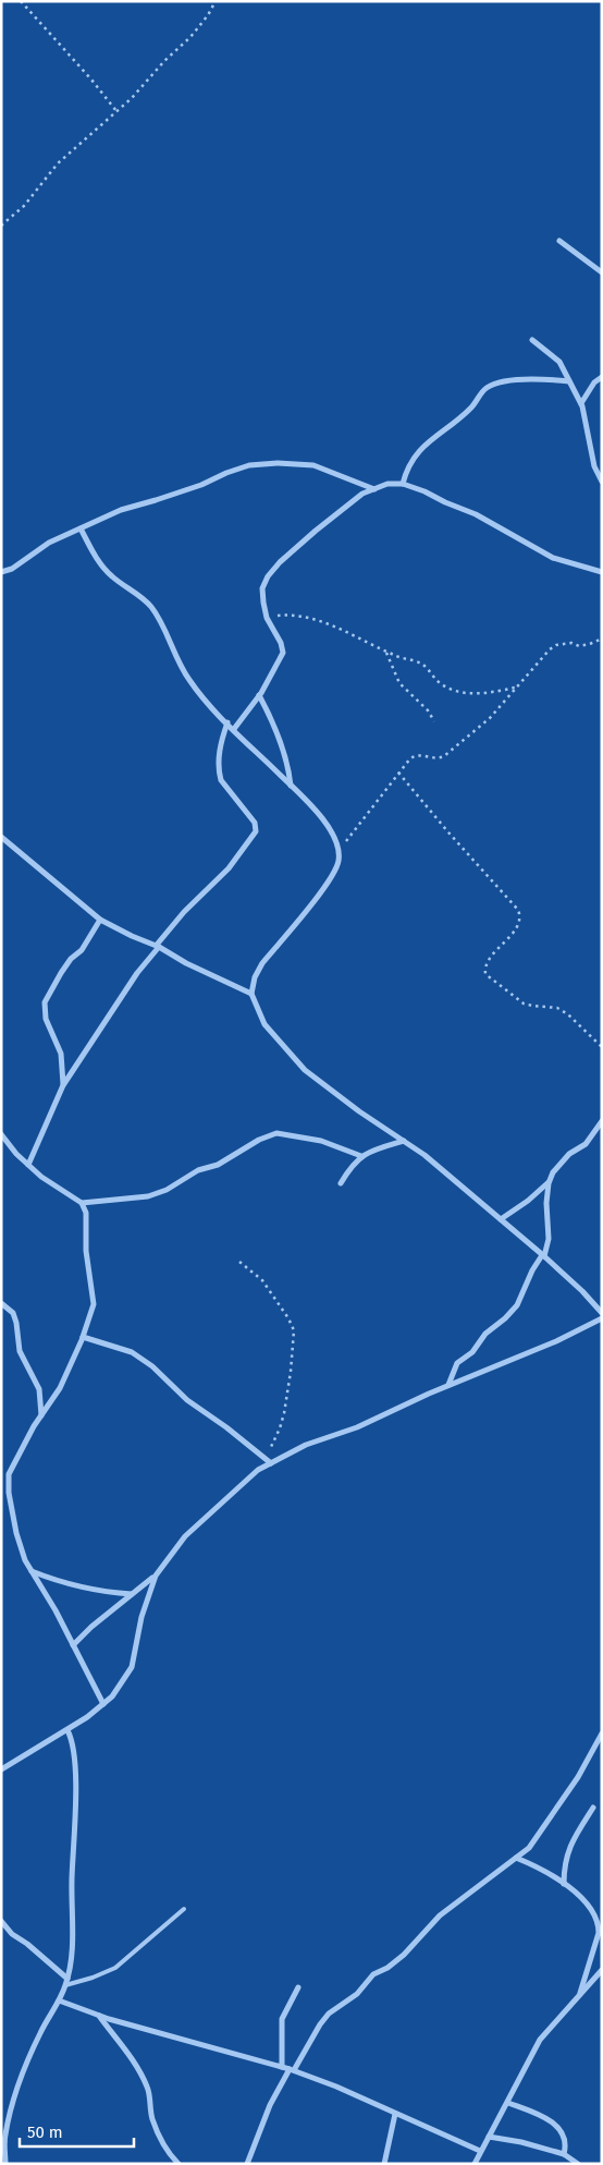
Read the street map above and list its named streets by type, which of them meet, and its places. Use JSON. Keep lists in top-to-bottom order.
{
  "scale_bar": "50 m"
}
